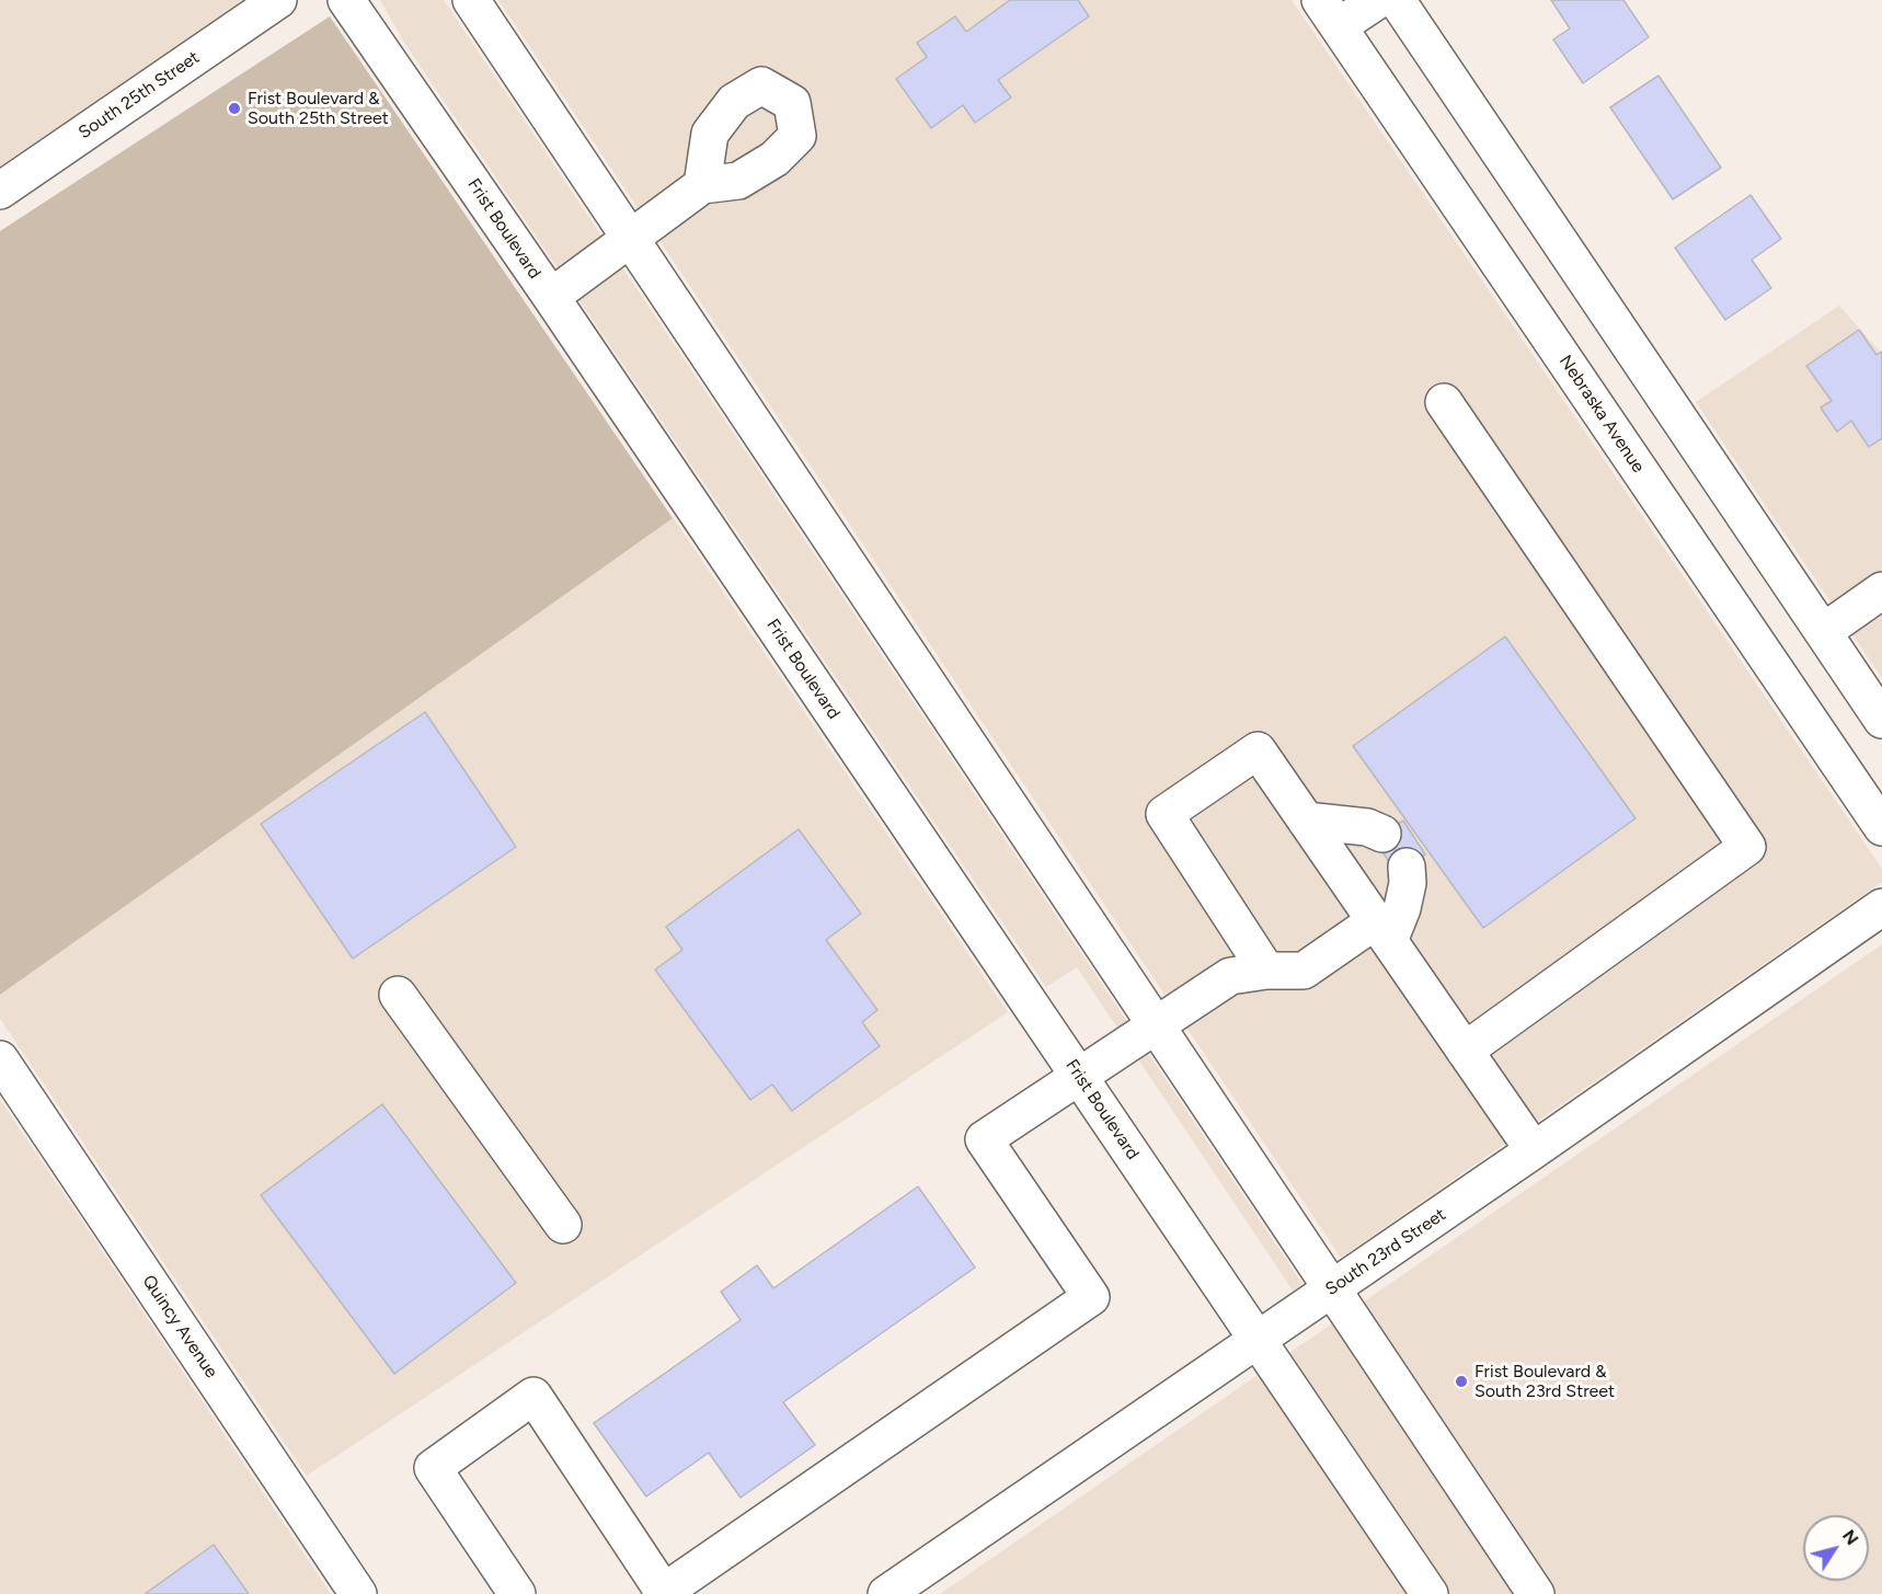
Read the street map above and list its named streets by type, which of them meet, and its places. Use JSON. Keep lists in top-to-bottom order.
{
  "streets": {
    "street": [
      "South 25th Street",
      "Frist Boulevard",
      "Nebraska Avenue",
      "South 23rd Street",
      "Quincy Avenue"
    ]
  },
  "crossings": [
    ["Frist Boulevard", "South 23rd Street"]
  ],
  "places": ["Frist Boulevard & South 25th Street", "Frist Boulevard & South 23rd Street"],
  "north": "top right"
}
